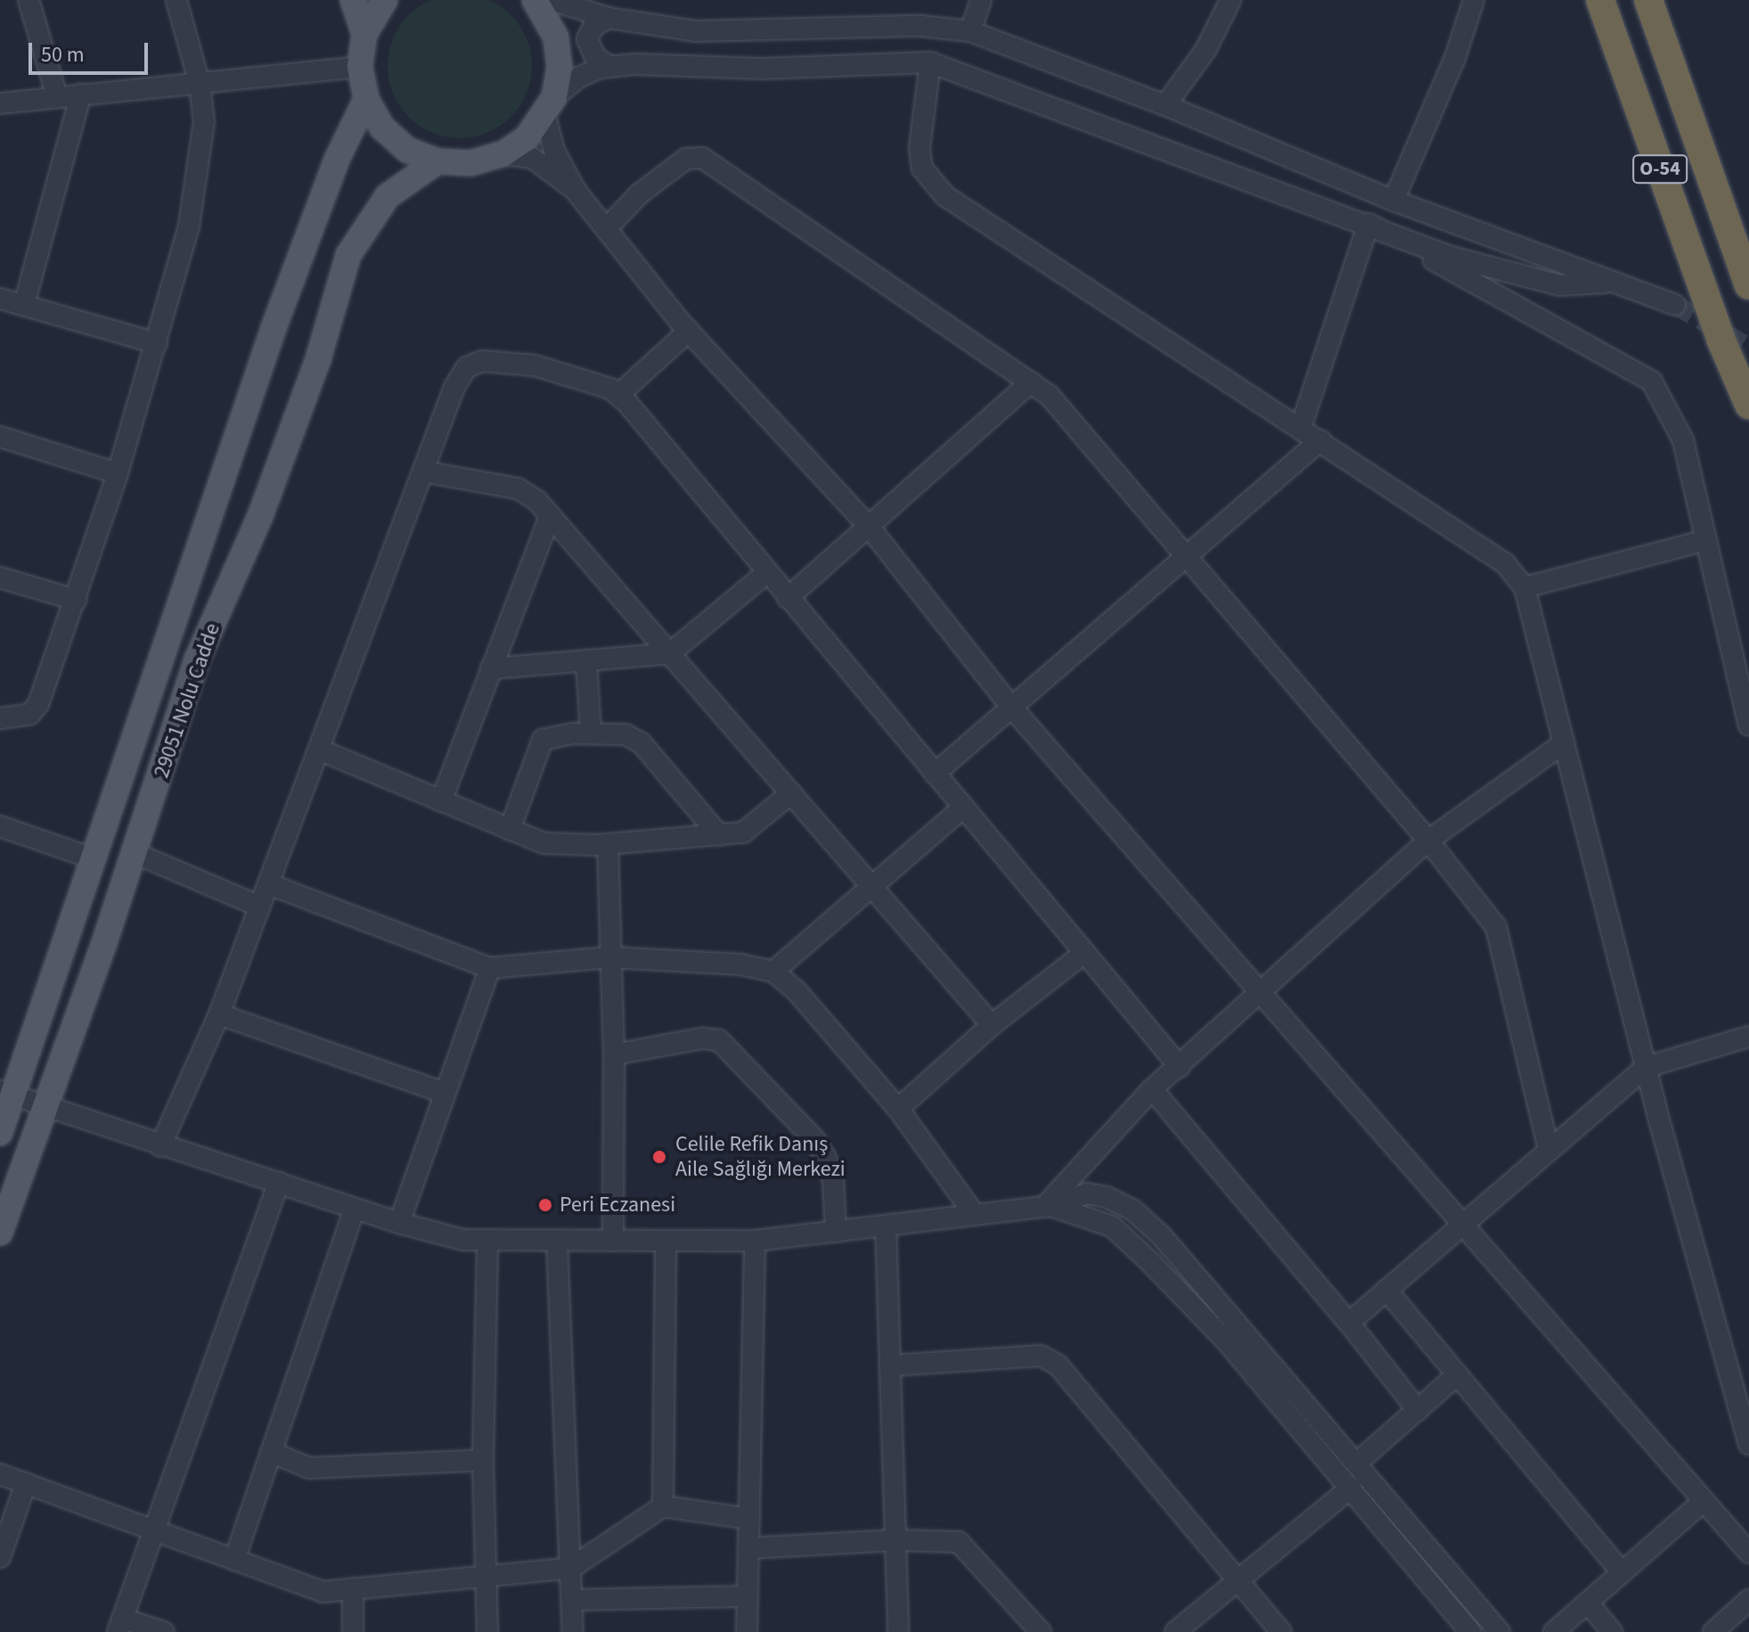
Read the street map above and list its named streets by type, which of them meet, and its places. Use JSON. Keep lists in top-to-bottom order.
{
  "streets": {
    "highway": ["O-54"],
    "main road": ["29051 Nolu Cadde"]
  },
  "places": ["Celile Refik Danış Aile Sağlığı Merkezi", "Peri Eczanesi"],
  "scale_bar": "50 m"
}
